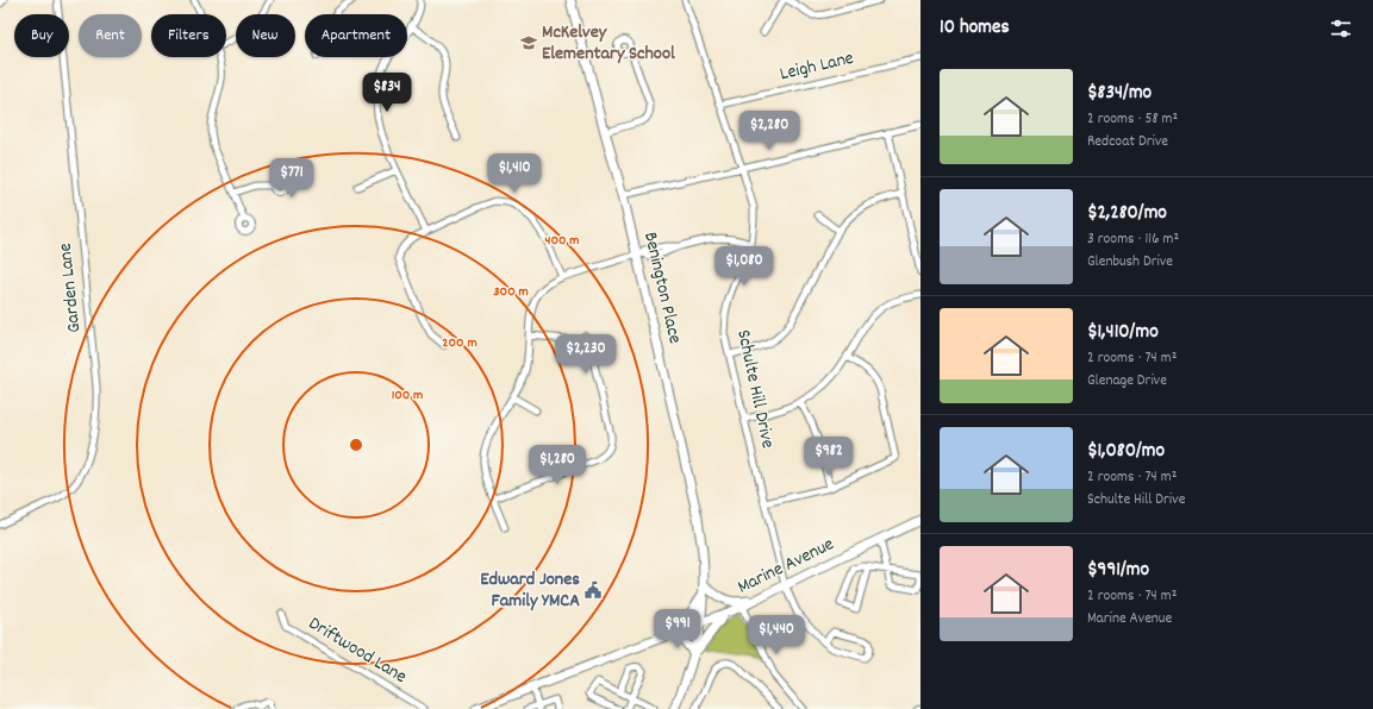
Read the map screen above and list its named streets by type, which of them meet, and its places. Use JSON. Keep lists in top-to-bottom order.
{
  "streets": {
    "main road": ["Benington Place", "Marine Avenue"],
    "street": [
      "Leigh Lane",
      "Garden Lane",
      "Schulte Hill Drive",
      "Driftwood Lane"
    ]
  },
  "crossings": [
    ["Leigh Lane", "Schulte Hill Drive"],
    ["Benington Place", "Marine Avenue"],
    ["Schulte Hill Drive", "Marine Avenue"]
  ],
  "places": {
    "school or university": ["McKelvey Elementary School"],
    "public building": ["Edward Jones Family YMCA"]
  },
  "page": {
    "heading": "10 homes",
    "chip": [
      "Buy",
      "Rent",
      "Filters",
      "New",
      "Apartment"
    ],
    "list": [
      {
        "name": "$834/mo",
        "note": "2 rooms · 58 m² · Redcoat Drive"
      },
      {
        "name": "$2,280/mo",
        "note": "3 rooms · 116 m² · Glenbush Drive"
      },
      {
        "name": "$1,410/mo",
        "note": "2 rooms · 74 m² · Glenage Drive"
      },
      {
        "name": "$1,080/mo",
        "note": "2 rooms · 74 m² · Schulte Hill Drive"
      },
      {
        "name": "$991/mo",
        "note": "2 rooms · 74 m² · Marine Avenue"
      }
    ],
    "price": [
      "$834",
      "$2,280",
      "$1,410",
      "$771",
      "$1,080",
      "$2,230",
      "$982",
      "$1,280",
      "$991",
      "$1,440"
    ]
  },
  "rings": [
    "400 m",
    "300 m",
    "200 m",
    "100 m"
  ]
}
